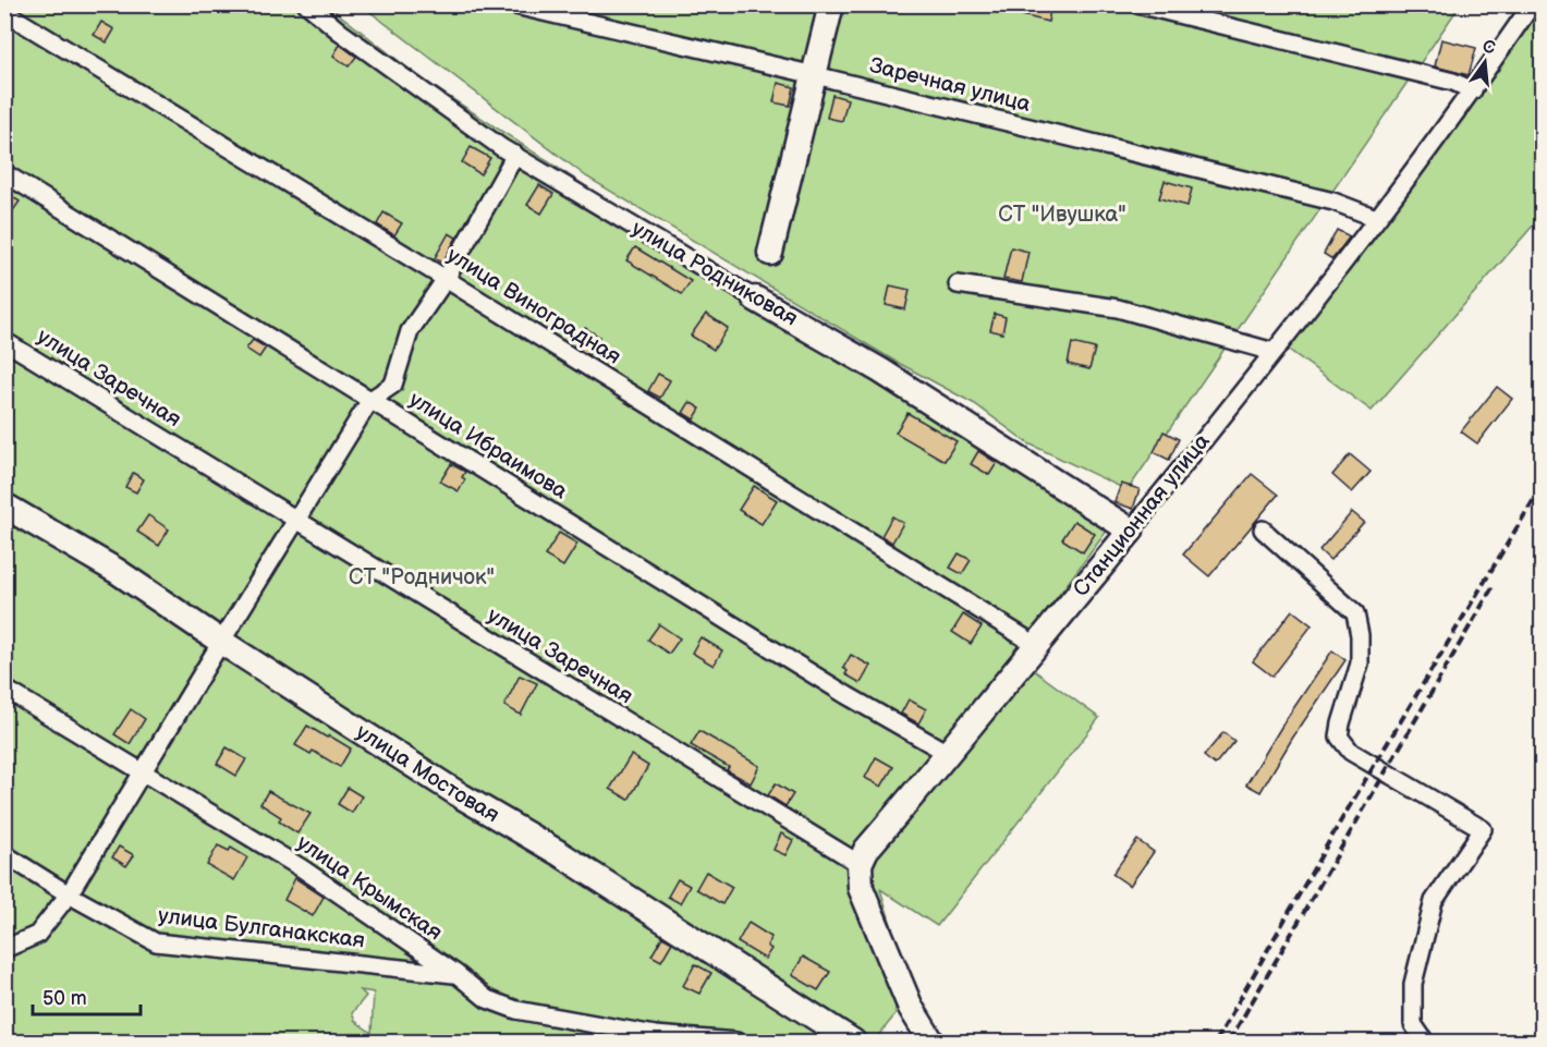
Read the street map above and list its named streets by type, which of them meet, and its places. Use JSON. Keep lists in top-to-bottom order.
{
  "streets": {
    "street": [
      "Заречная улица",
      "улица Родниковая",
      "улица Виноградная",
      "улица Заречная",
      "улица Ибраимова",
      "Станционная улица",
      "улица Мостовая",
      "улица Крымская",
      "улица Булганакская"
    ]
  },
  "crossings": [
    ["Заречная улица", "Станционная улица"],
    ["улица Родниковая", "Станционная улица"],
    ["улица Виноградная", "Станционная улица"],
    ["улица Заречная", "Станционная улица"],
    ["улица Ибраимова", "Станционная улица"],
    ["улица Крымская", "улица Булганакская"]
  ],
  "parks": ["СТ \"Ивушка\"", "СТ \"Родничок\""],
  "scale_bar": "50 m",
  "north": "top"
}
